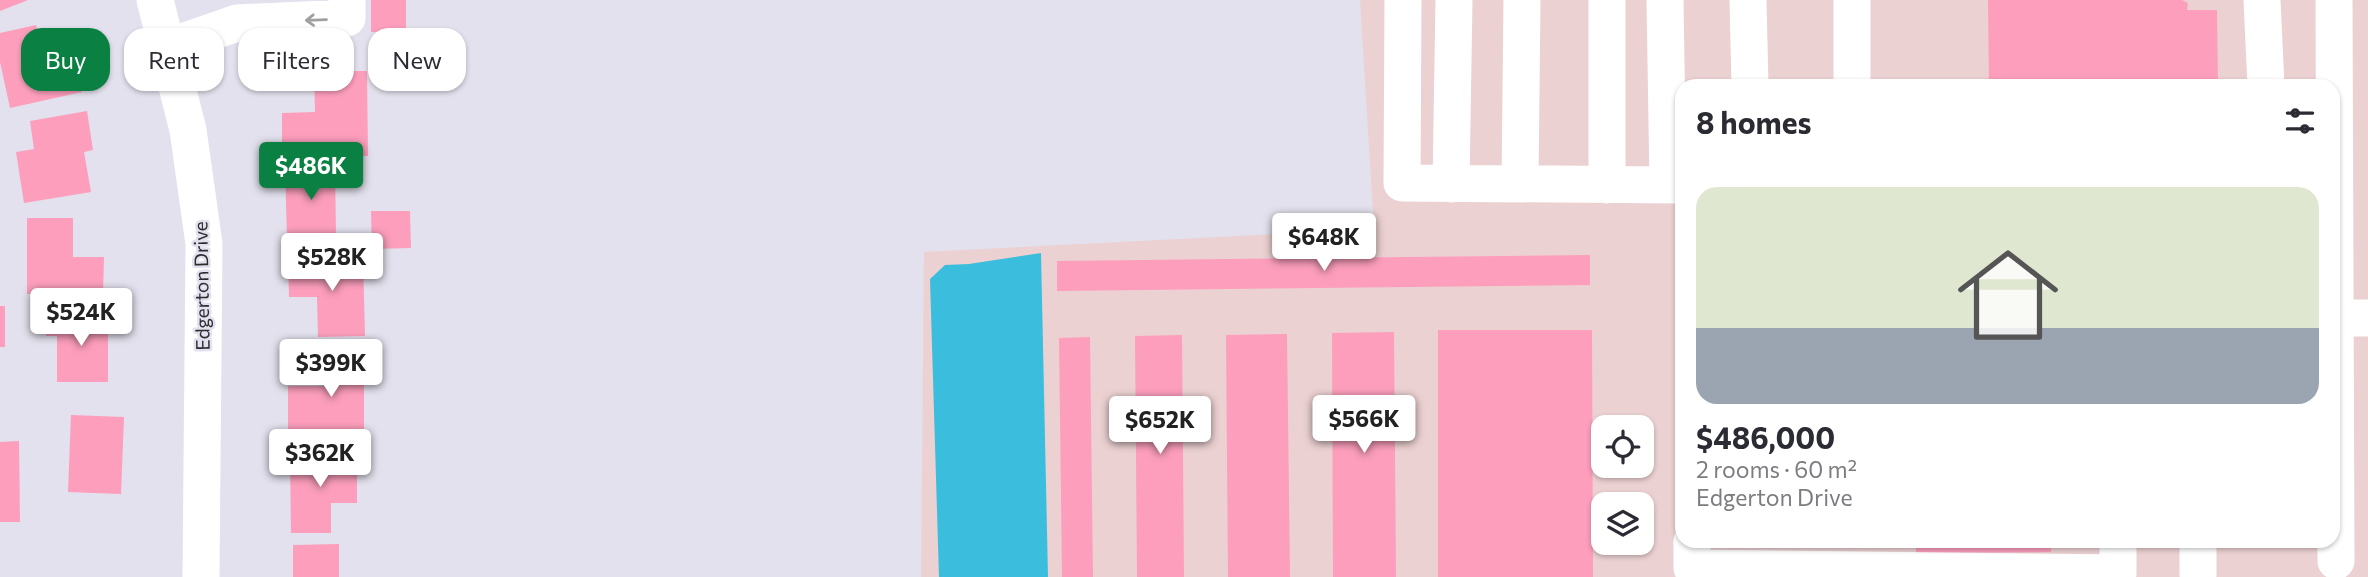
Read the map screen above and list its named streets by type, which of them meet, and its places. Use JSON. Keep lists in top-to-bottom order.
{
  "streets": {
    "street": ["Edgerton Drive"]
  },
  "page": {
    "chip": [
      "Buy",
      "Rent",
      "Filters",
      "New"
    ],
    "heading": "8 homes",
    "price": [
      "$486K",
      "$648K",
      "$528K",
      "$524K",
      "$399K",
      "$566K",
      "$652K",
      "$362K"
    ],
    "list": [
      {
        "name": "$486,000",
        "note": "2 rooms · 60 m² · Edgerton Drive"
      }
    ]
  }
}
